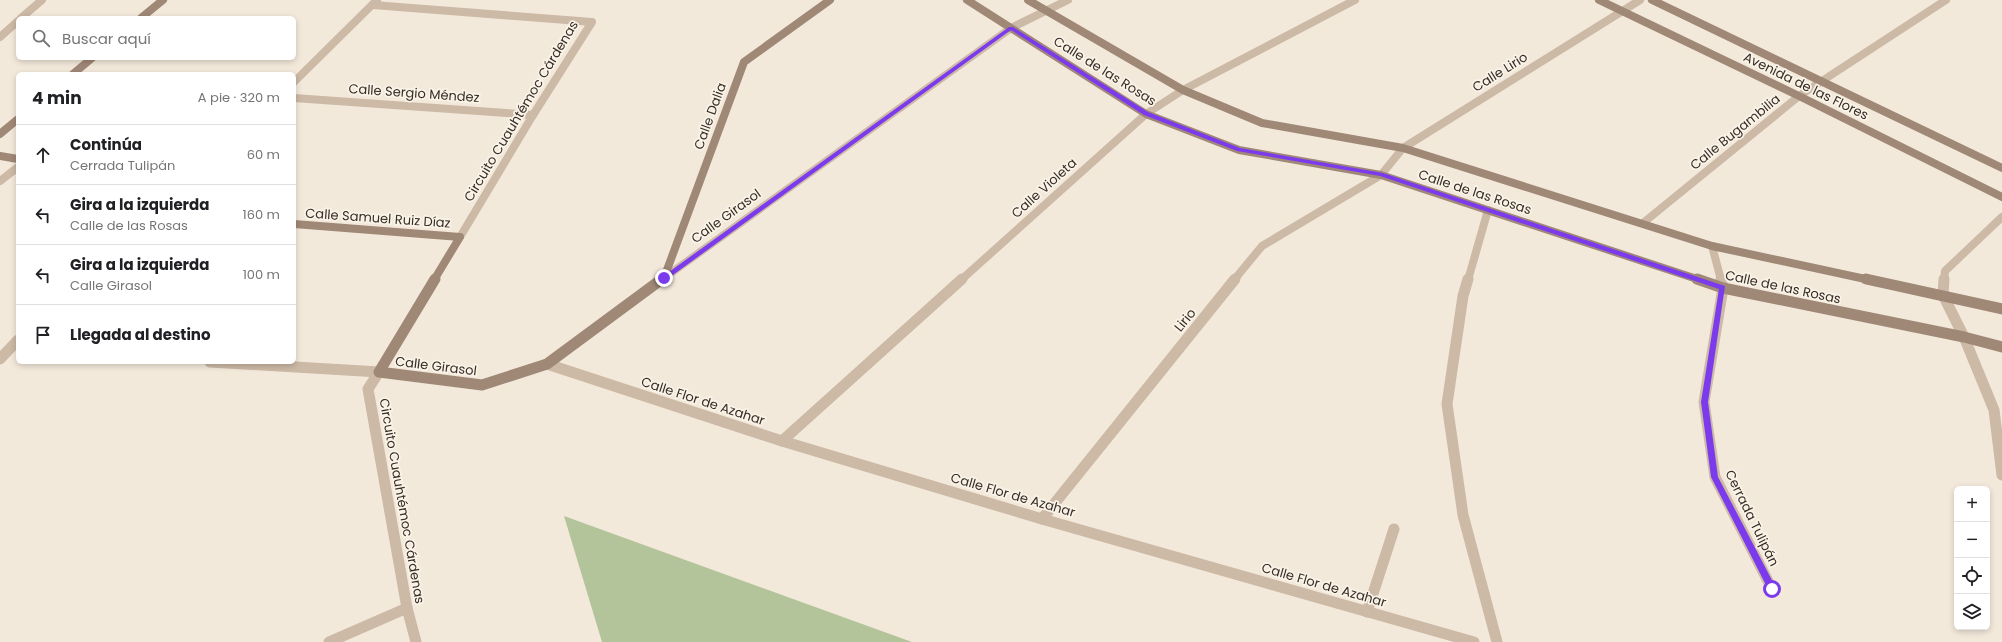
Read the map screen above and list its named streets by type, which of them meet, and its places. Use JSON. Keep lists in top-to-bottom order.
{
  "streets": {
    "street": [
      "Calle de las Rosas",
      "Calle Lirio",
      "Avenida de las Flores",
      "Calle Sergio Méndez",
      "Circuito Cuauhtémoc Cárdenas",
      "Calle Dalia",
      "Calle Bugambilia",
      "Calle Violeta",
      "Calle Girasol",
      "Calle Samuel Ruiz Díaz",
      "Lirio",
      "Calle Flor de Azahar",
      "Cerrada Tulipán"
    ]
  },
  "crossings": [
    ["Calle de las Rosas", "Calle Lirio"],
    ["Calle de las Rosas", "Calle Bugambilia"],
    ["Calle de las Rosas", "Calle Violeta"],
    ["Calle de las Rosas", "Calle Girasol"],
    ["Calle de las Rosas", "Lirio"],
    ["Calle de las Rosas", "Cerrada Tulipán"],
    ["Calle Lirio", "Avenida de las Flores"],
    ["Calle Lirio", "Lirio"],
    ["Avenida de las Flores", "Calle Bugambilia"],
    ["Calle Sergio Méndez", "Circuito Cuauhtémoc Cárdenas"],
    ["Circuito Cuauhtémoc Cárdenas", "Calle Girasol"],
    ["Circuito Cuauhtémoc Cárdenas", "Calle Samuel Ruiz Díaz"],
    ["Calle Dalia", "Calle Girasol"],
    ["Calle Violeta", "Calle Flor de Azahar"],
    ["Calle Girasol", "Calle Flor de Azahar"],
    ["Lirio", "Calle Flor de Azahar"]
  ],
  "page": {
    "search": "Buscar aquí",
    "heading": ["4 min", "A pie · 320 m"],
    "list": [
      ["Continúa", "Cerrada Tulipán", "60 m"],
      ["Gira a la izquierda", "Calle de las Rosas", "160 m"],
      ["Gira a la izquierda", "Calle Girasol", "100 m"],
      "Llegada al destino"
    ],
    "map_buttons": ["+", "−"]
  }
}
